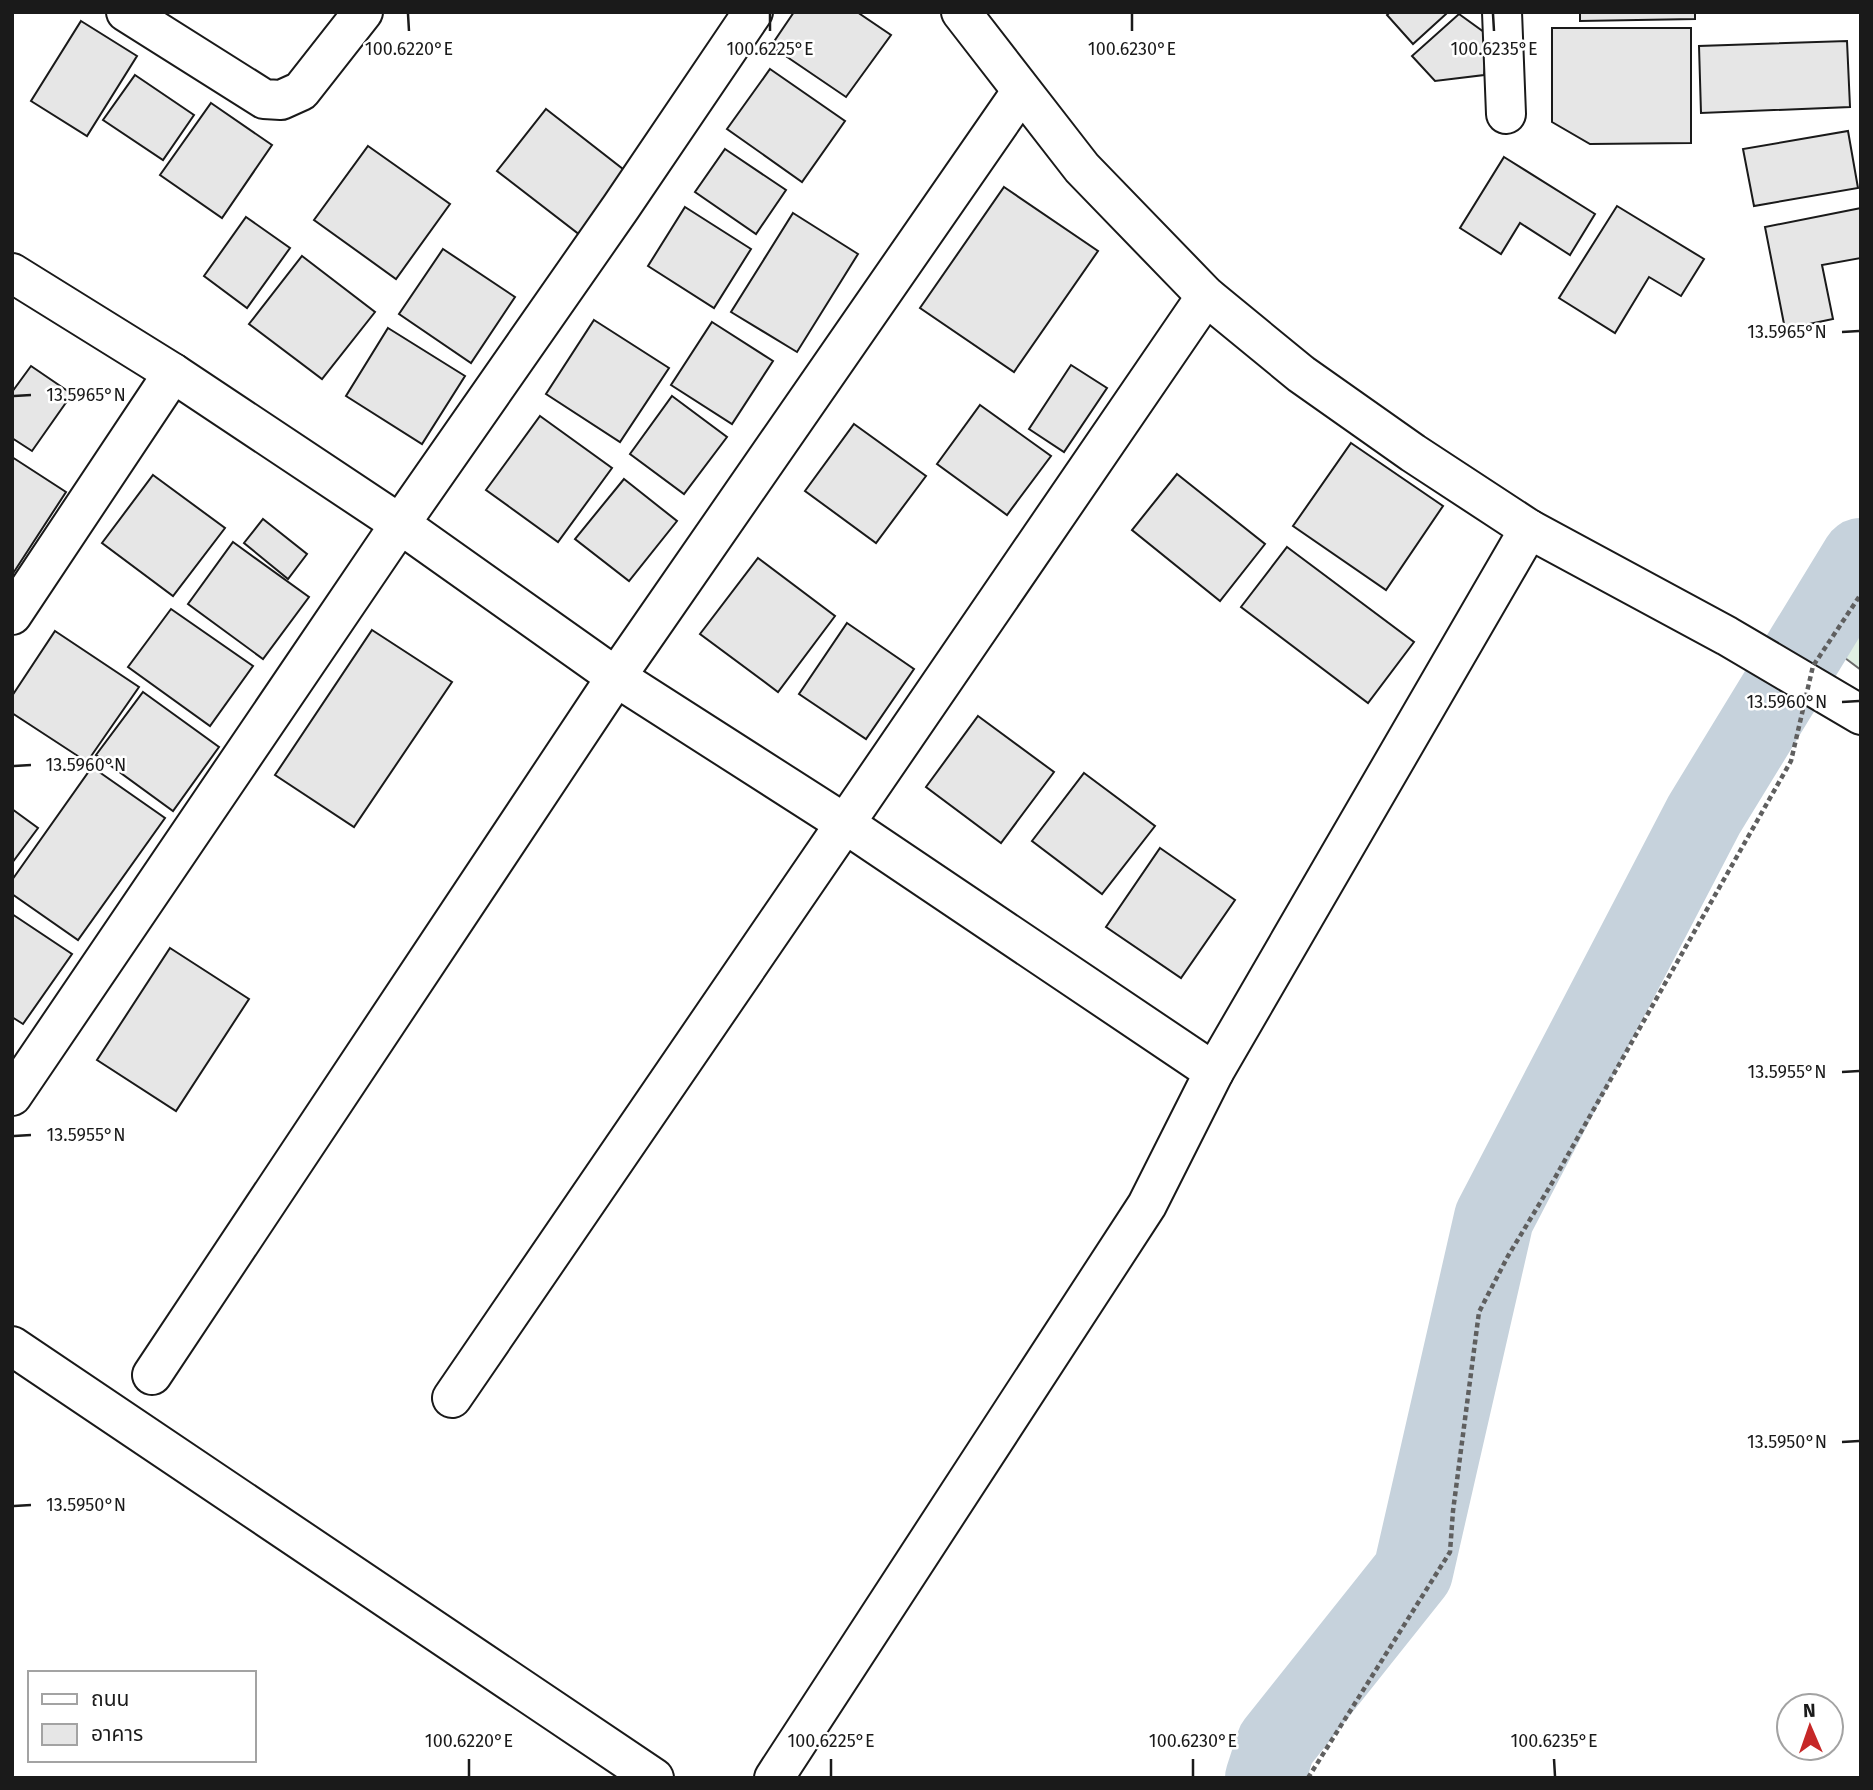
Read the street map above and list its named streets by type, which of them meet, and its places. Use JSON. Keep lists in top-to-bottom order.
{
  "legend": ["ถนน", "อาคาร"],
  "north": "top",
  "coordinates": [
    "100.6220°E",
    "100.6225°E",
    "100.6230°E",
    "100.6235°E",
    "13.5965°N",
    "13.5960°N",
    "13.5955°N",
    "13.5950°N"
  ]
}
